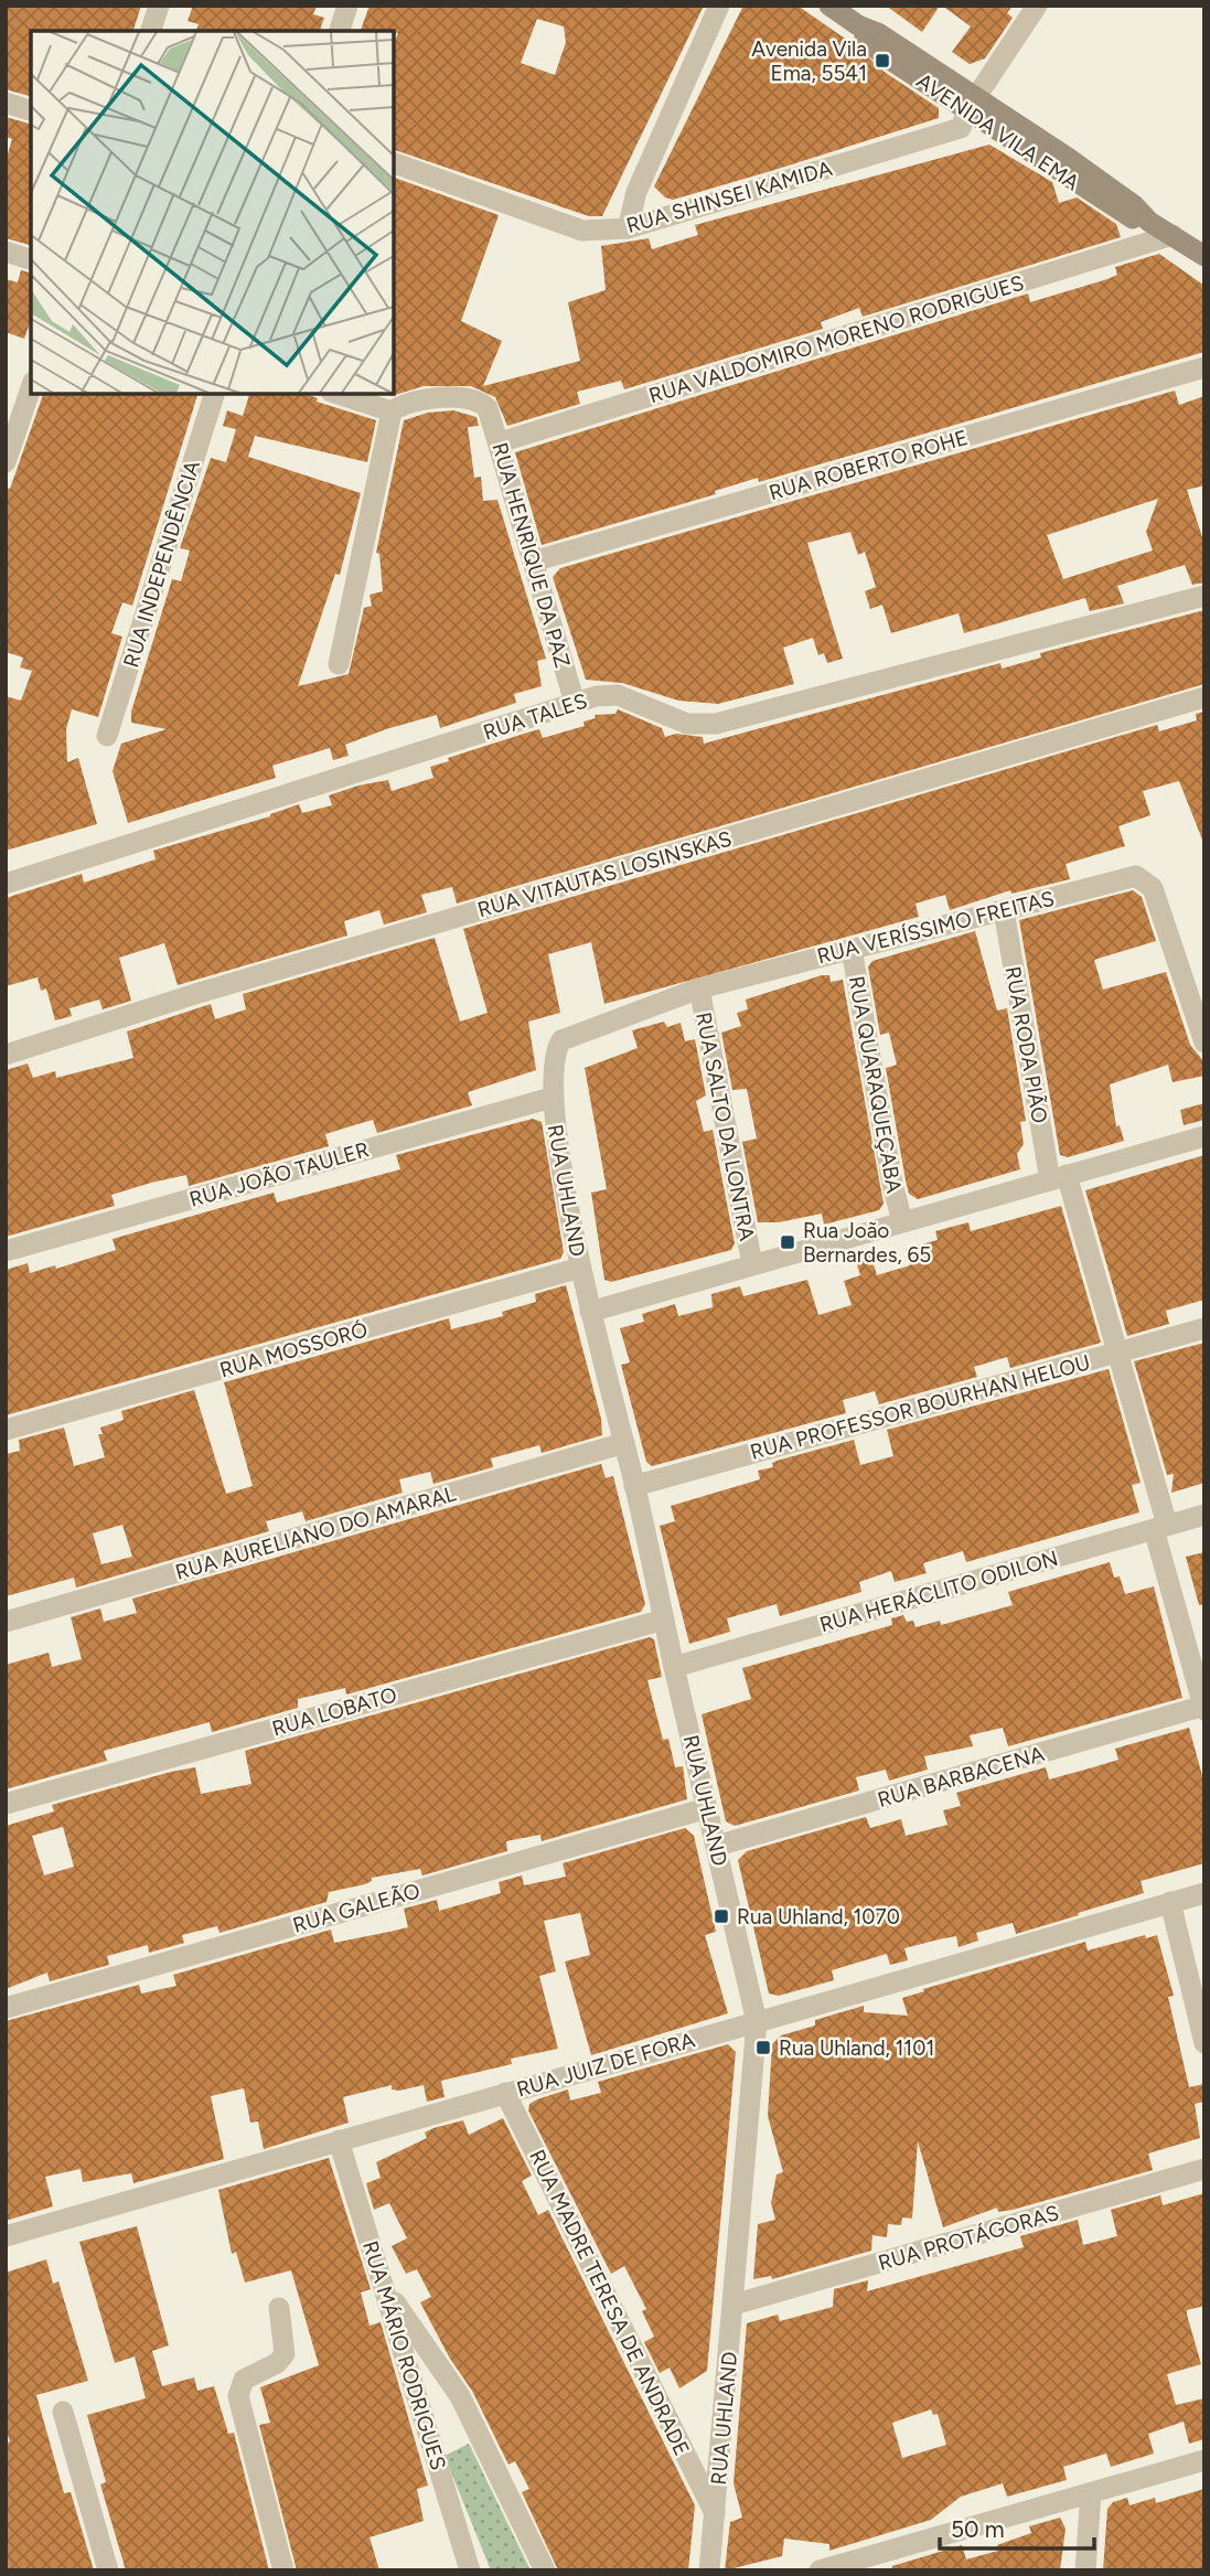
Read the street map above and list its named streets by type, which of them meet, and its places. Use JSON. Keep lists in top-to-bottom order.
{
  "streets": {
    "main road": ["AVENIDA VILA EMA"],
    "street": [
      "RUA SHINSEI KAMIDA",
      "RUA VALDOMIRO MORENO RODRIGUES",
      "RUA ROBERTO ROHE",
      "RUA HENRIQUE DA PAZ",
      "RUA INDEPENDÊNCIA",
      "RUA TALES",
      "RUA VITAUTAS LOSINSKAS",
      "RUA VERÍSSIMO FREITAS",
      "RUA RODA PIÃO",
      "RUA QUARAQUEÇABA",
      "RUA SALTO DA LONTRA",
      "RUA JOÃO TAULER",
      "RUA UHLAND",
      "RUA MOSSORÓ",
      "RUA PROFESSOR BOURHAN HELOU",
      "RUA AURELIANO DO AMARAL",
      "RUA HERÁCLITO ODILON",
      "RUA LOBATO",
      "RUA BARBACENA",
      "RUA GALEÃO",
      "RUA JUIZ DE FORA",
      "RUA PROTÁGORAS",
      "RUA MADRE TERESA DE ANDRADE",
      "RUA MÁRIO RODRIGUES"
    ]
  },
  "crossings": [
    ["AVENIDA VILA EMA", "RUA SHINSEI KAMIDA"],
    ["AVENIDA VILA EMA", "RUA VALDOMIRO MORENO RODRIGUES"],
    ["RUA VALDOMIRO MORENO RODRIGUES", "RUA HENRIQUE DA PAZ"],
    ["RUA ROBERTO ROHE", "RUA HENRIQUE DA PAZ"],
    ["RUA HENRIQUE DA PAZ", "RUA TALES"],
    ["RUA VERÍSSIMO FREITAS", "RUA RODA PIÃO"],
    ["RUA VERÍSSIMO FREITAS", "RUA QUARAQUEÇABA"],
    ["RUA VERÍSSIMO FREITAS", "RUA SALTO DA LONTRA"],
    ["RUA VERÍSSIMO FREITAS", "RUA UHLAND"],
    ["RUA RODA PIÃO", "RUA PROFESSOR BOURHAN HELOU"],
    ["RUA RODA PIÃO", "RUA HERÁCLITO ODILON"],
    ["RUA RODA PIÃO", "RUA BARBACENA"],
    ["RUA JOÃO TAULER", "RUA UHLAND"],
    ["RUA UHLAND", "RUA MOSSORÓ"],
    ["RUA UHLAND", "RUA PROFESSOR BOURHAN HELOU"],
    ["RUA UHLAND", "RUA AURELIANO DO AMARAL"],
    ["RUA UHLAND", "RUA HERÁCLITO ODILON"],
    ["RUA UHLAND", "RUA LOBATO"],
    ["RUA UHLAND", "RUA BARBACENA"],
    ["RUA UHLAND", "RUA GALEÃO"],
    ["RUA UHLAND", "RUA JUIZ DE FORA"],
    ["RUA UHLAND", "RUA PROTÁGORAS"],
    ["RUA UHLAND", "RUA MADRE TERESA DE ANDRADE"],
    ["RUA JUIZ DE FORA", "RUA MADRE TERESA DE ANDRADE"],
    ["RUA JUIZ DE FORA", "RUA MÁRIO RODRIGUES"]
  ],
  "places": {
    "transit": [
      "Avenida Vila Ema, 5541",
      "Rua João Bernardes, 65",
      "Rua Uhland, 1070",
      "Rua Uhland, 1101"
    ]
  },
  "scale_bar": "50 m"
}
